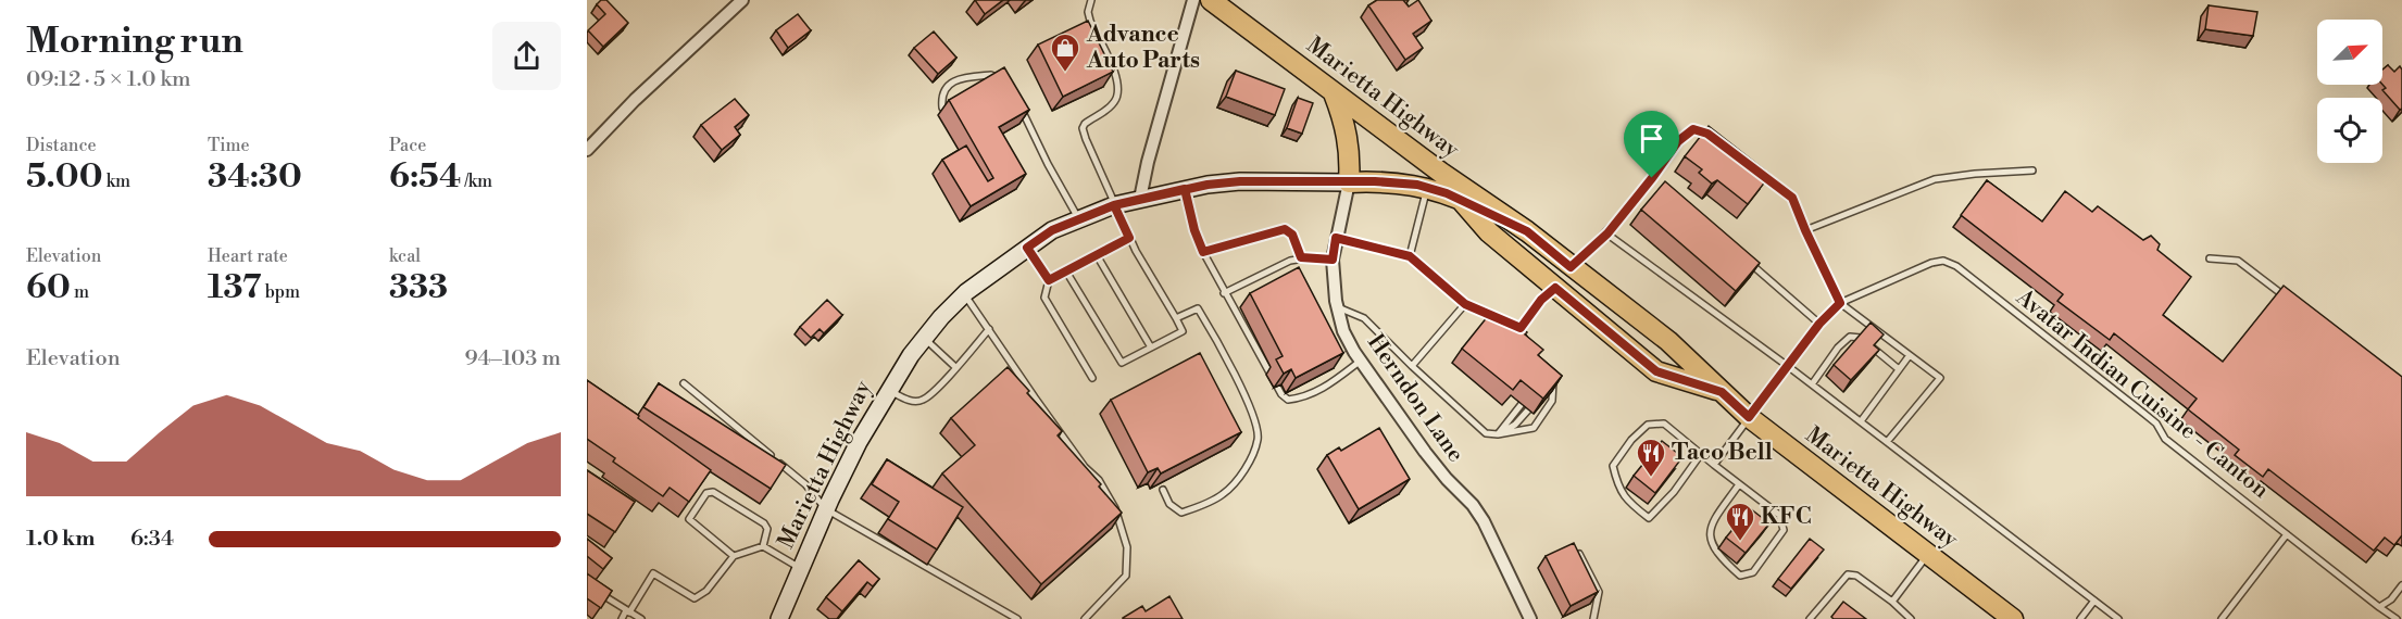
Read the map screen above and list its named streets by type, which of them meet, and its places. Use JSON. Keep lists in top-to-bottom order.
{
  "streets": {
    "main road": ["Marietta Highway"],
    "street": ["Herndon Lane"],
    "lane": ["Avatar Indian Cuisine - Canton"]
  },
  "crossings": [
    ["Marietta Highway", "Herndon Lane"]
  ],
  "places": {
    "shop": ["Advance Auto Parts"],
    "restaurant": ["Taco Bell", "KFC"]
  },
  "north": "top right",
  "page": {
    "heading": ["Morning run", "09:12 · 5 × 1.0 km"],
    "stats": [
      ["Distance", "5.00 km"],
      ["Time", "34:30"],
      ["Pace", "6:54 /km"],
      ["Elevation", "60 m"],
      ["Heart rate", "137 bpm"],
      ["kcal", "333"]
    ],
    "chart": ["Elevation", "94–103 m"],
    "list": [
      {
        "name": "1.0 km",
        "note": "6:34"
      }
    ]
  }
}
